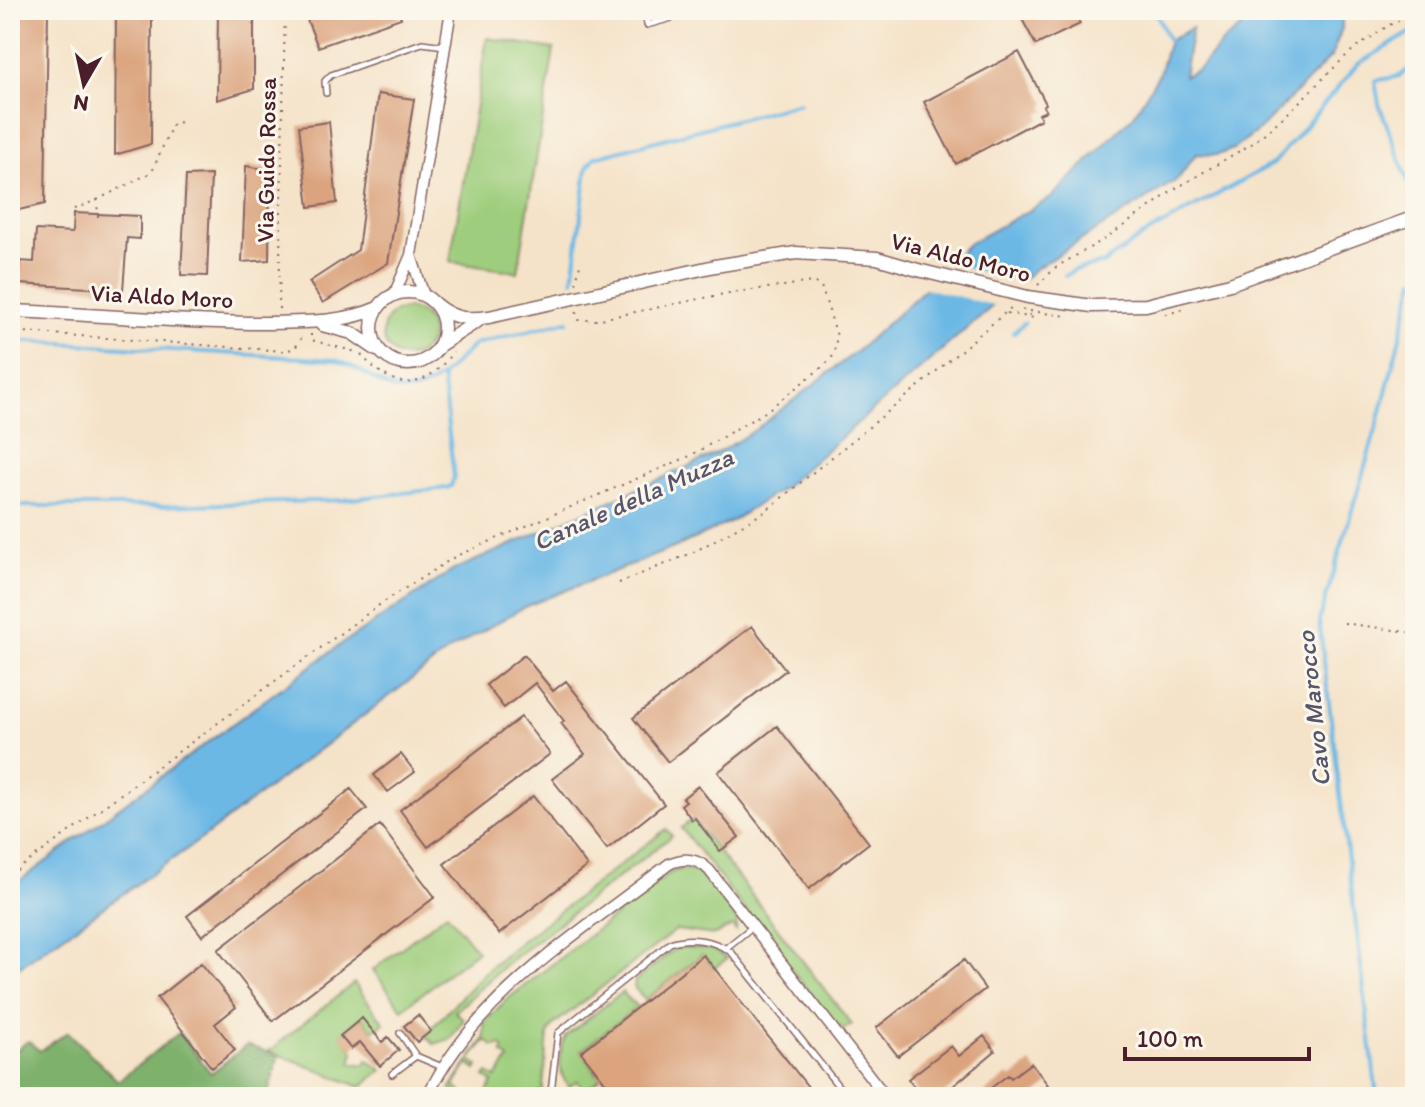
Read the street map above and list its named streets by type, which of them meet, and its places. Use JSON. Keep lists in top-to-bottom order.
{
  "streets": {
    "street": ["Via Aldo Moro"],
    "path": ["Via Guido Rossa"]
  },
  "water": ["Canale della Muzza", "Cavo Marocco"],
  "scale_bar": "100 m",
  "north": "bottom"
}
